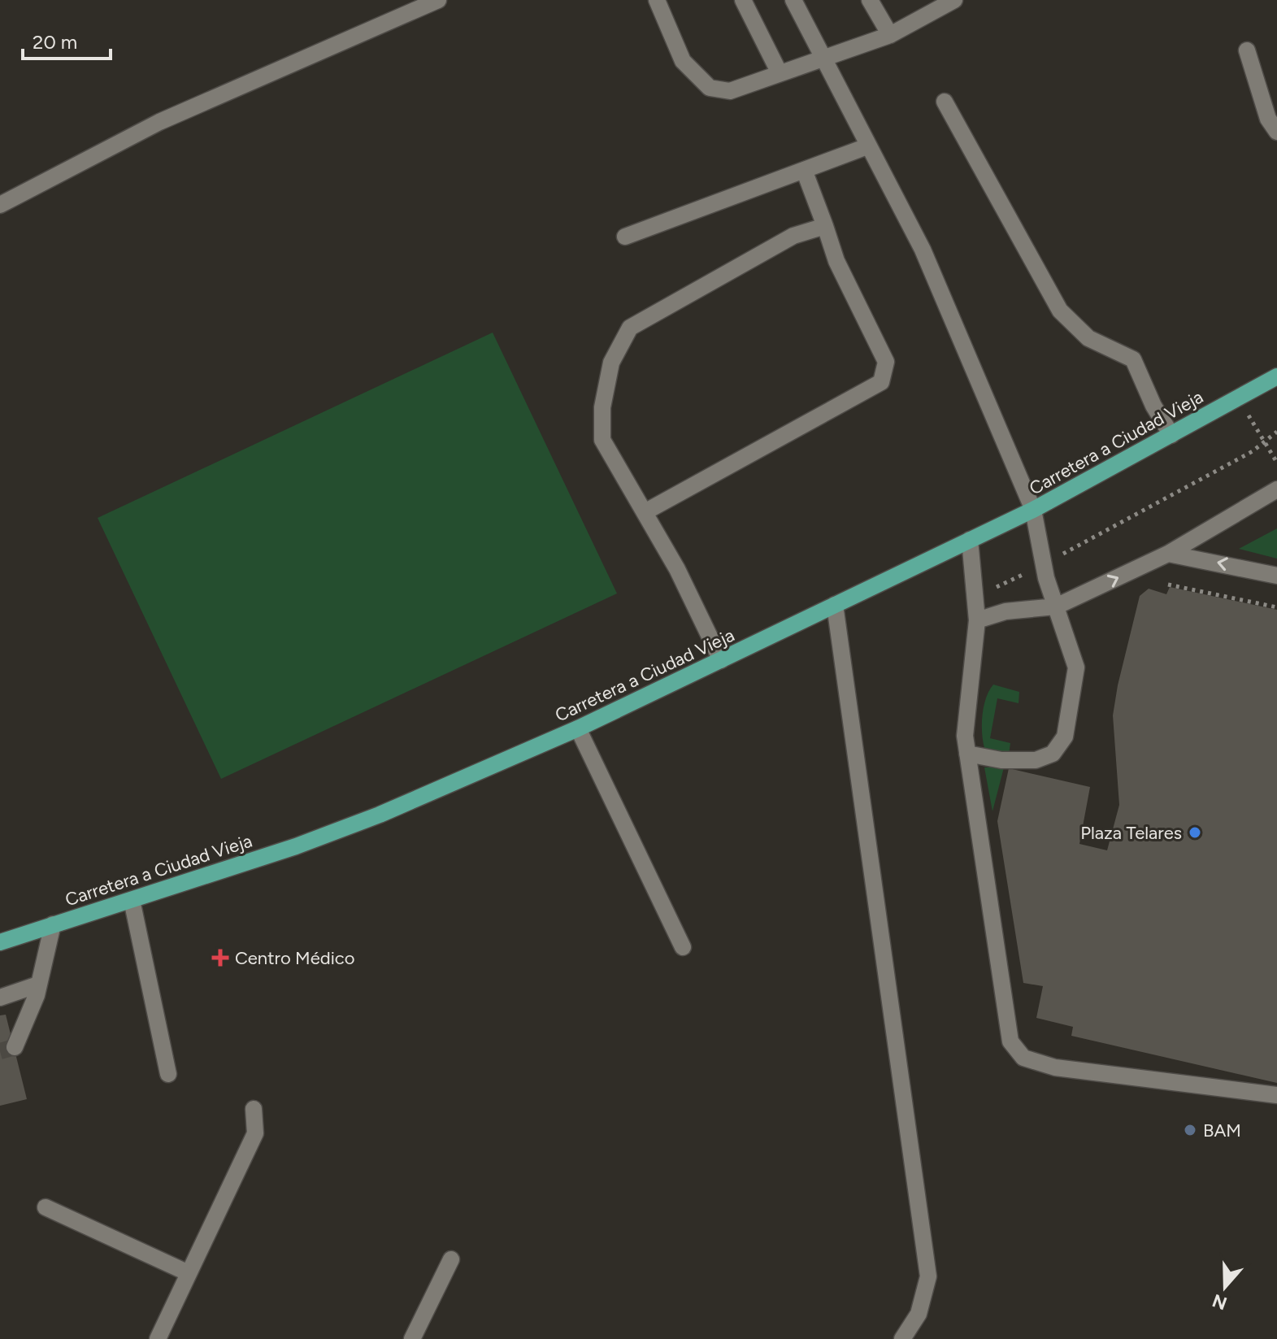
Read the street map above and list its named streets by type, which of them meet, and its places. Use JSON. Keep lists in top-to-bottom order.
{
  "streets": {
    "main road": ["Carretera a Ciudad Vieja"]
  },
  "places": {
    "other": ["Plaza Telares", "BAM"],
    "health": ["Centro Médico"]
  },
  "scale_bar": "20 m",
  "north": "bottom"
}
